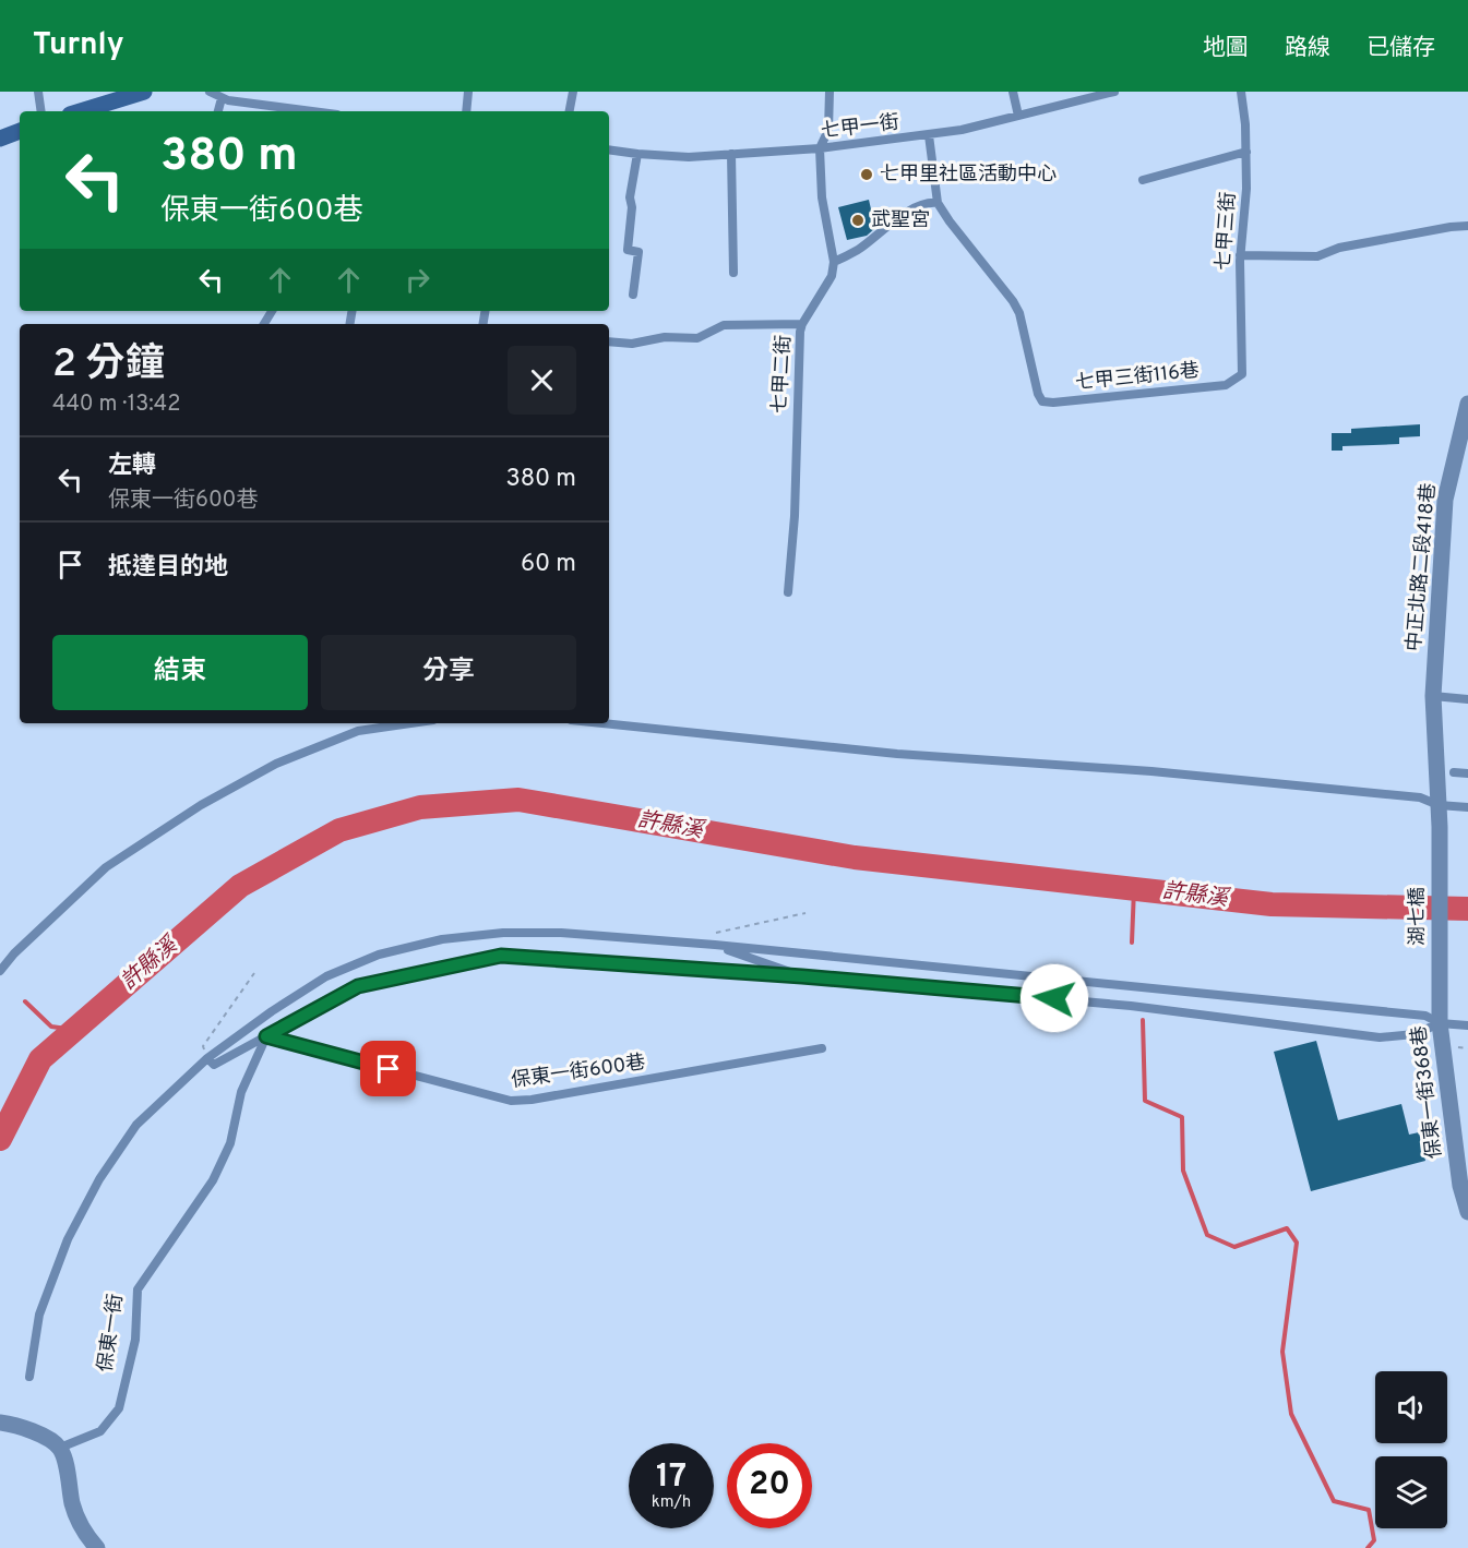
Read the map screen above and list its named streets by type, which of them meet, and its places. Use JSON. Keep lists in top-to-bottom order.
{
  "streets": {
    "street": ["中正北路二段418巷", "湖七橋", "保東一街368巷"],
    "lane": [
      "七甲一街",
      "七甲三街",
      "七甲二街",
      "七甲三街116巷",
      "保東一街600巷",
      "保東一街"
    ]
  },
  "crossings": [
    ["七甲三街", "七甲三街116巷"],
    ["湖七橋", "保東一街368巷"],
    ["保東一街600巷", "保東一街"]
  ],
  "water": ["許縣溪"],
  "places": ["七甲里社區活動中心", "武聖宮"],
  "page": {
    "header": "Turnly",
    "nav": ["地圖", "路線", "已儲存"],
    "turn": ["380 m", "保東一街600巷"],
    "heading": ["2 分鐘", "440 m · 13:42"],
    "list": [
      {
        "name": "左轉",
        "note": "保東一街600巷",
        "value": "380 m"
      },
      {
        "name": "抵達目的地",
        "value": "60 m"
      }
    ],
    "buttons": ["結束", "分享"],
    "speed": "17 km/h",
    "limit": "20"
  }
}
